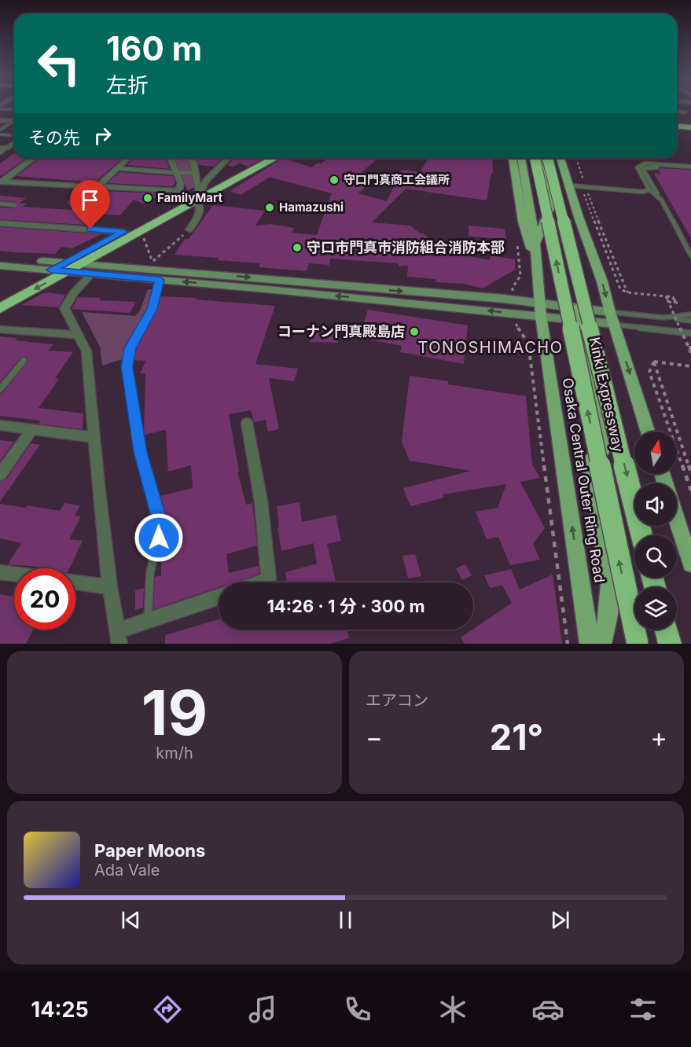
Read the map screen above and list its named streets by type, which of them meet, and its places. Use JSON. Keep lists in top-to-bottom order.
{
  "streets": {
    "highway": ["Kinki Expressway"],
    "main road": ["Osaka Central Outer Ring Road"]
  },
  "districts": ["TONOSHIMACHO"],
  "places": [
    "守口門真商工会議所",
    "FamilyMart",
    "Hamazushi",
    "守口市門真市消防組合消防本部",
    "コーナン門真殿島店"
  ],
  "north": "top",
  "page": {
    "turn": ["160 m", "左折"],
    "then": "その先",
    "limit": "20",
    "trip": "14:26 · 1 分 · 300 m",
    "tile": [
      ["19", "km/h"],
      "エアコン"
    ],
    "heat": ["−", "21°", "+"],
    "song": ["Paper Moons", "Ada Vale"],
    "tabs": "14:25"
  }
}
